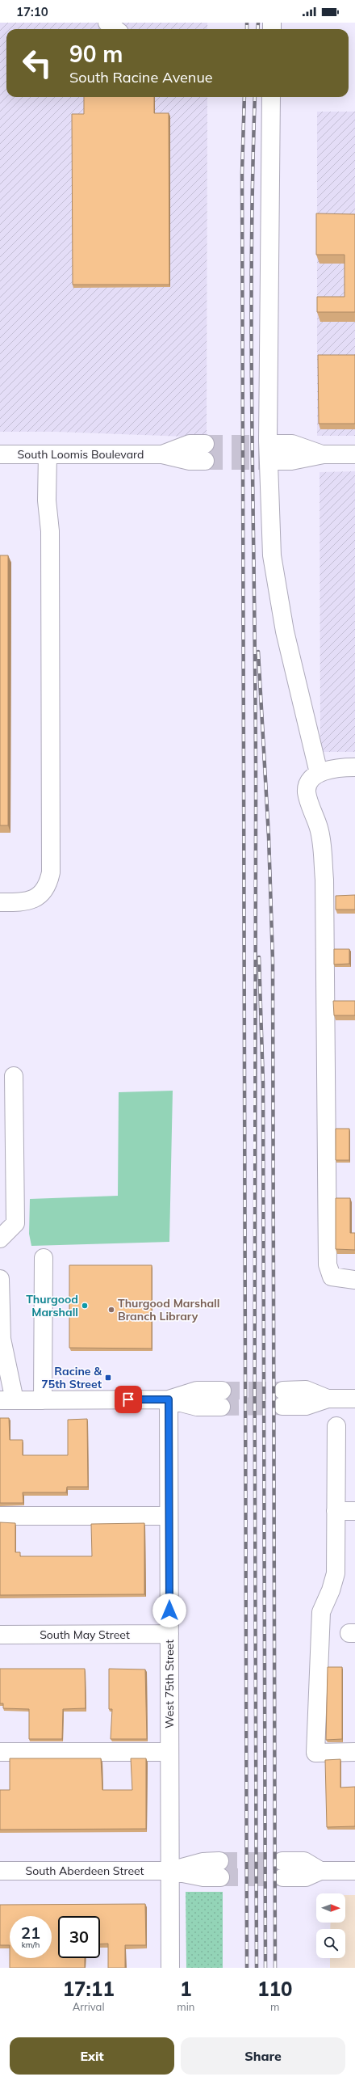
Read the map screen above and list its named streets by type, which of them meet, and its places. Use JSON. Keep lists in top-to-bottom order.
{
  "streets": {
    "street": [
      "South Loomis Boulevard",
      "South May Street",
      "West 75th Street",
      "South Aberdeen Street"
    ]
  },
  "crossings": [
    ["South May Street", "West 75th Street"],
    ["West 75th Street", "South Aberdeen Street"]
  ],
  "places": {
    "other": ["Thurgood Marshall", "Thurgood Marshall Branch Library"],
    "transit": ["Racine & 75th Street"]
  },
  "north": "right",
  "page": {
    "status": "17:10",
    "turn": ["90 m", "South Racine Avenue"],
    "speed": "21 km/h",
    "limit": "30",
    "eta": [
      "17:11",
      "Arrival",
      "1",
      "min",
      "110",
      "m"
    ],
    "buttons": ["Exit", "Share"]
  }
}
